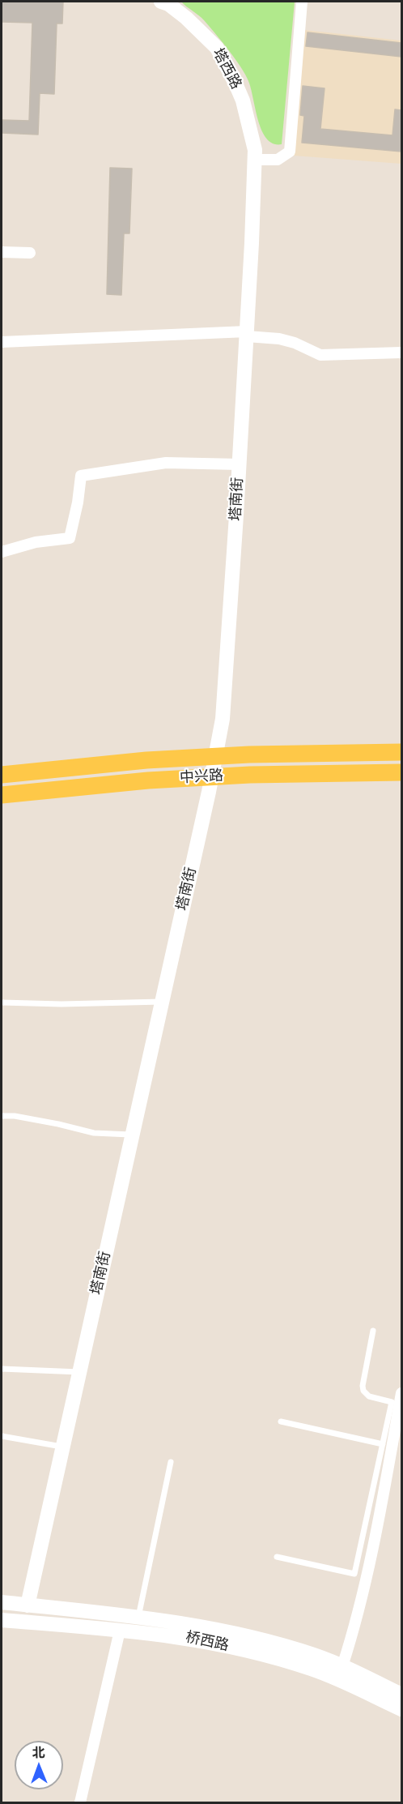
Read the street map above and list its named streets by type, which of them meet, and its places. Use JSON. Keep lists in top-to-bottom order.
{
  "streets": {
    "main road": ["中兴路"],
    "street": ["塔西路", "塔南街", "桥西路"]
  },
  "crossings": [
    ["塔西路", "塔南街"],
    ["塔南街", "中兴路"],
    ["塔南街", "桥西路"]
  ],
  "north": "top"
}
